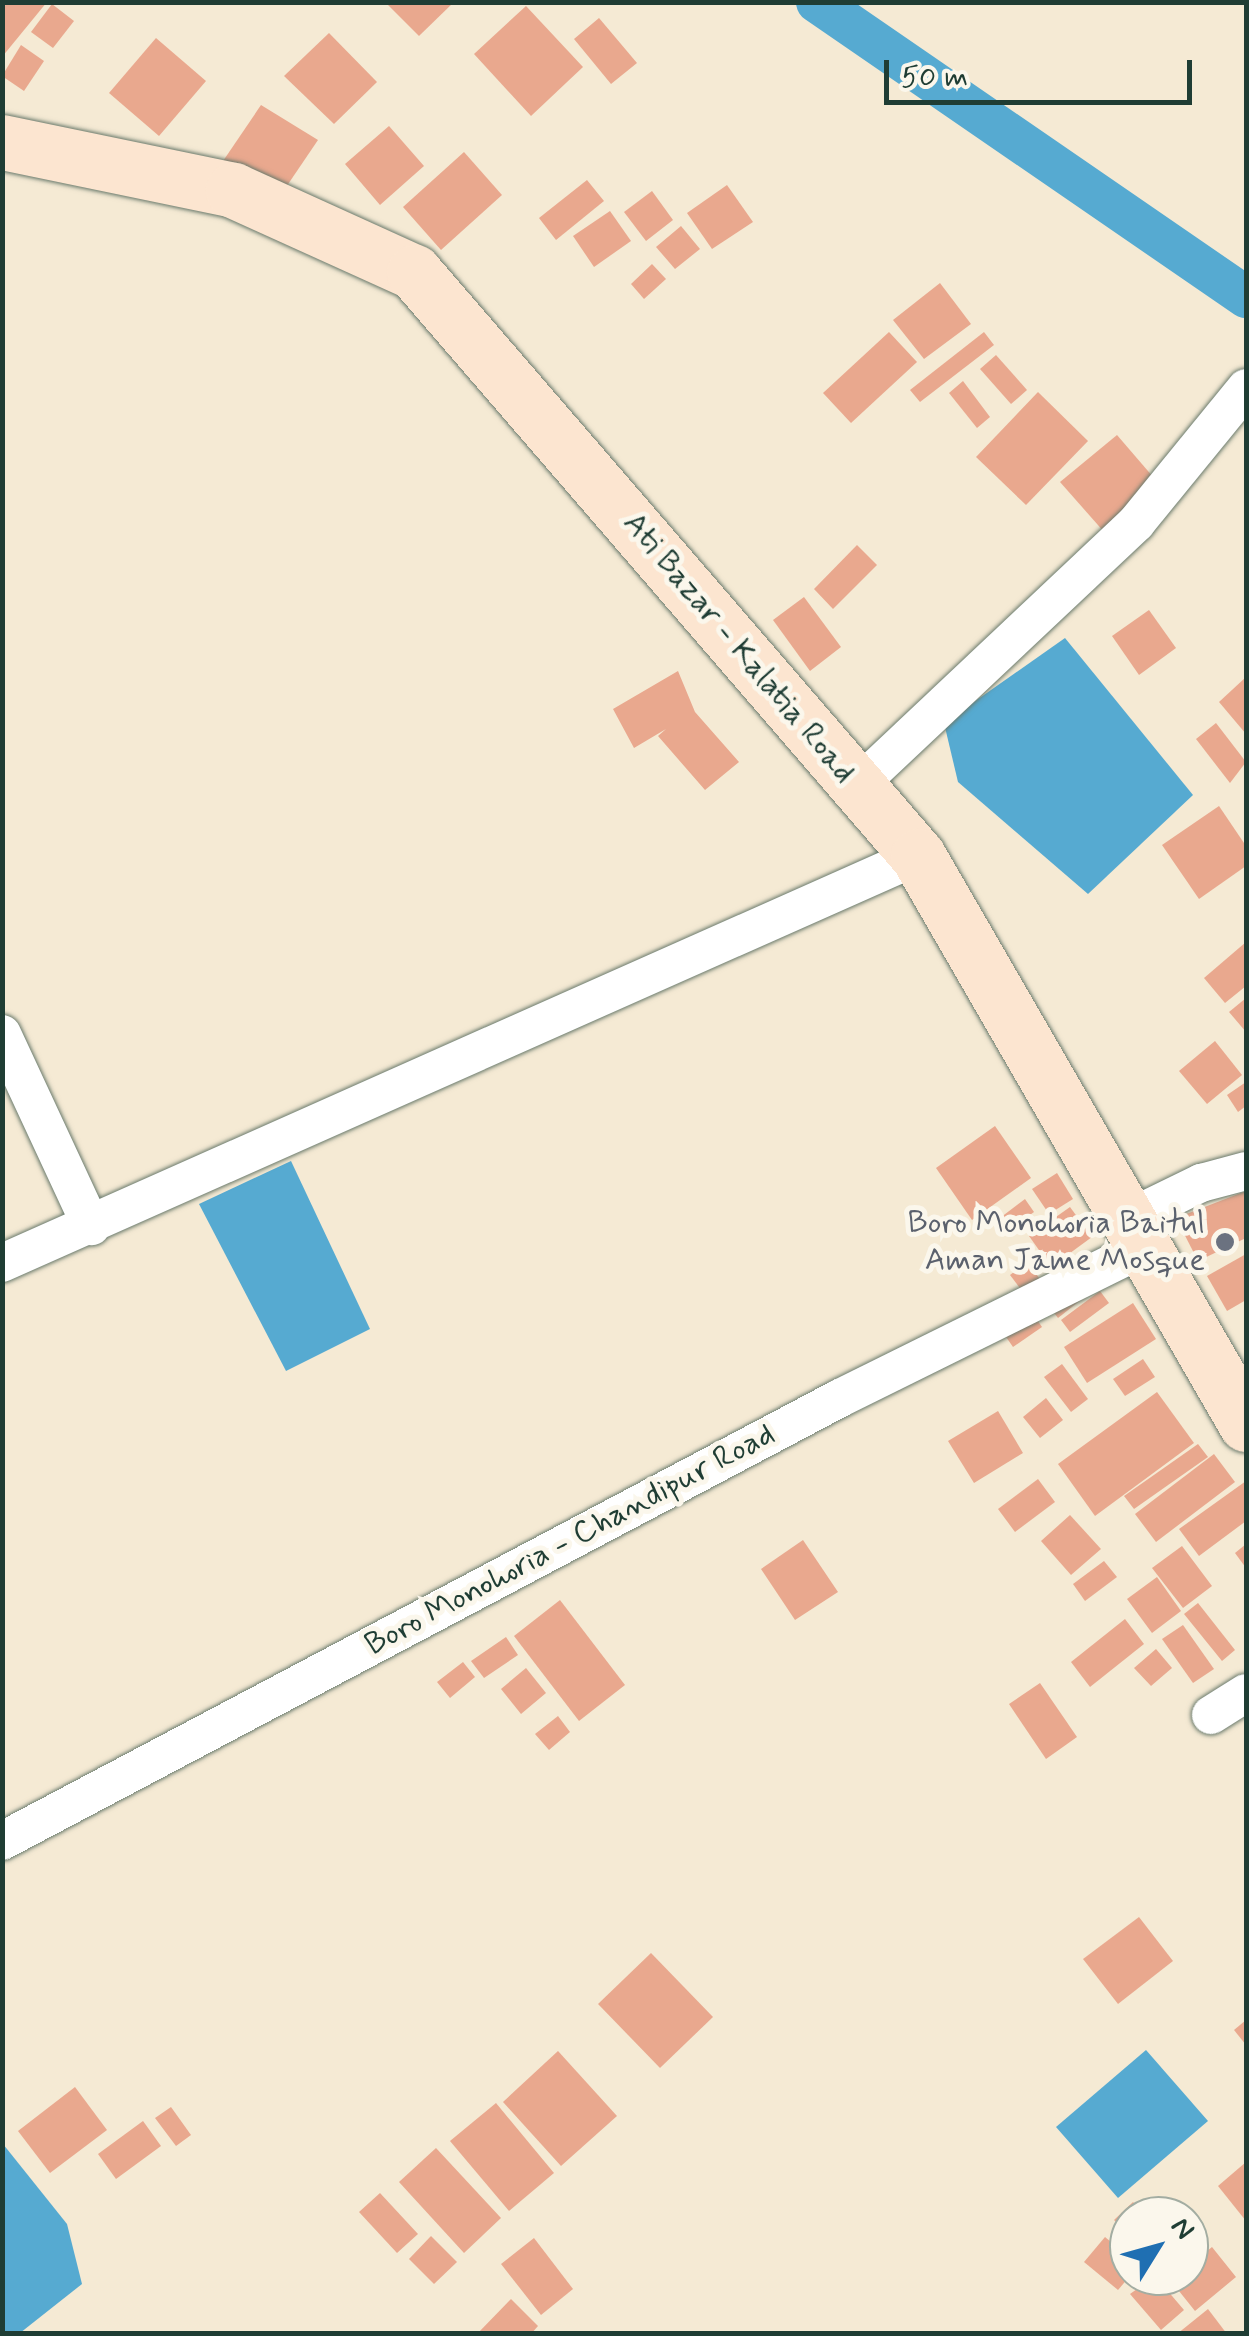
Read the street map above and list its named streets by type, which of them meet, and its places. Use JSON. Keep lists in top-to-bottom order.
{
  "streets": {
    "main road": ["Ati Bazar - Kalatia Road"],
    "street": ["Boro Monohoria - Chandipur Road"]
  },
  "crossings": [
    ["Ati Bazar - Kalatia Road", "Boro Monohoria - Chandipur Road"]
  ],
  "places": ["Boro Monohoria Baitul Aman Jame Mosque"],
  "scale_bar": "50 m",
  "north": "top right"
}
